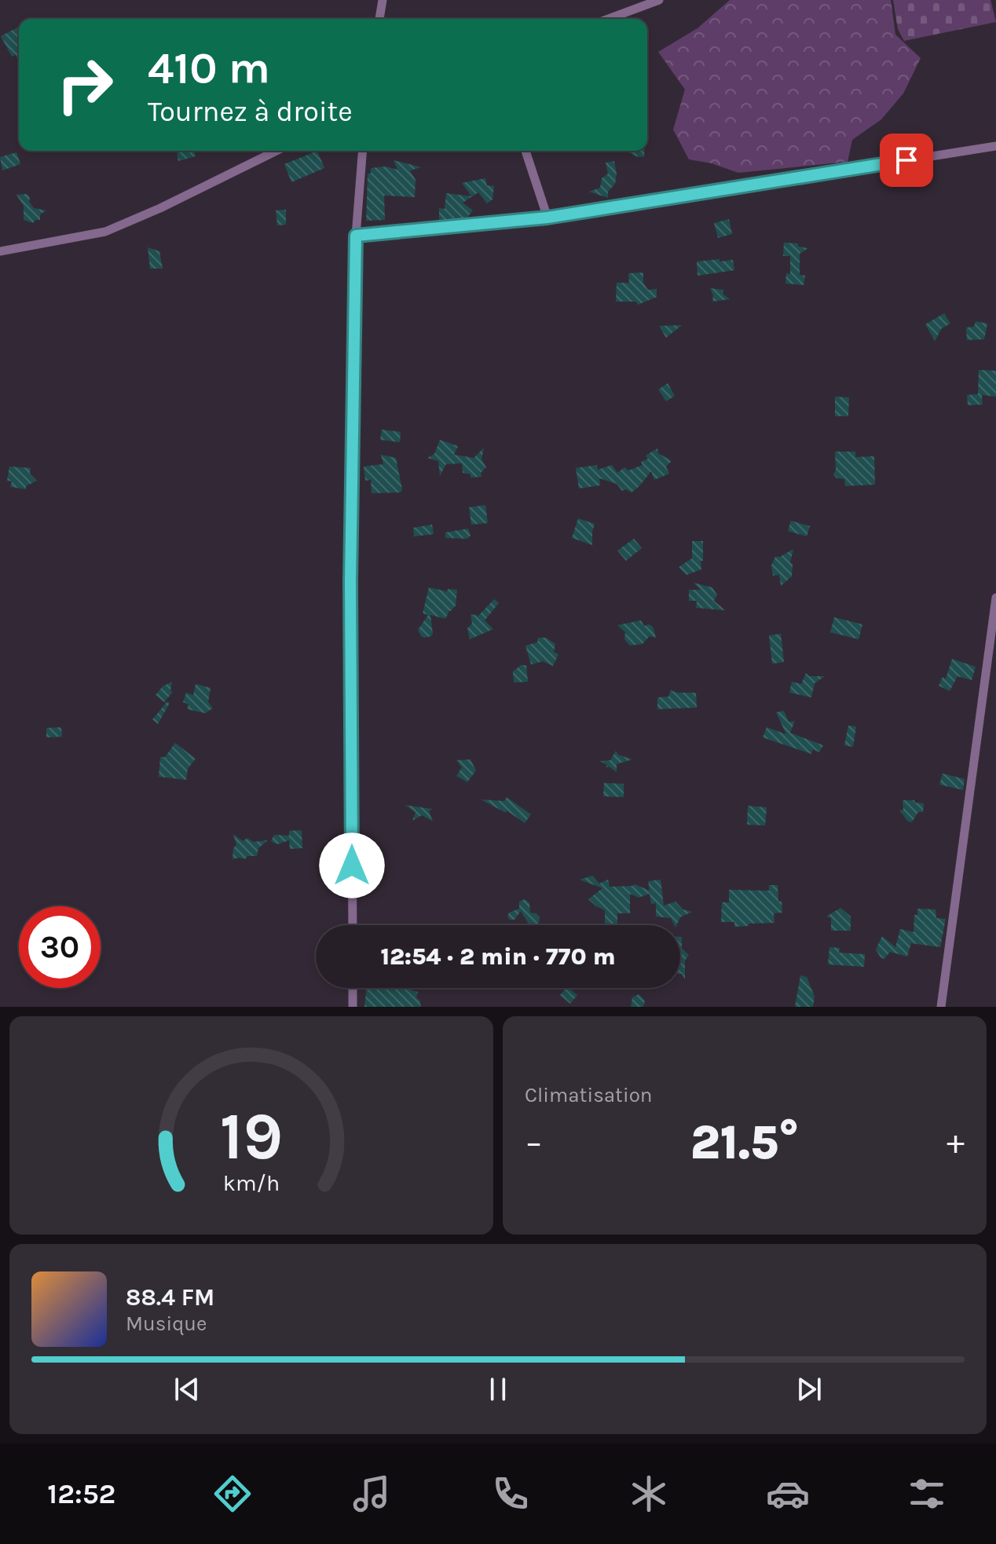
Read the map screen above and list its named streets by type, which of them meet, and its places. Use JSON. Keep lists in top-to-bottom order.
{
  "page": {
    "turn": ["410 m", "Tournez à droite"],
    "limit": "30",
    "trip": "12:54 · 2 min · 770 m",
    "tile": "Climatisation",
    "heat": ["−", "21.5°", "+"],
    "song": ["88.4 FM", "Musique"],
    "tabs": "12:52",
    "gauge": ["19", "km/h"]
  }
}
